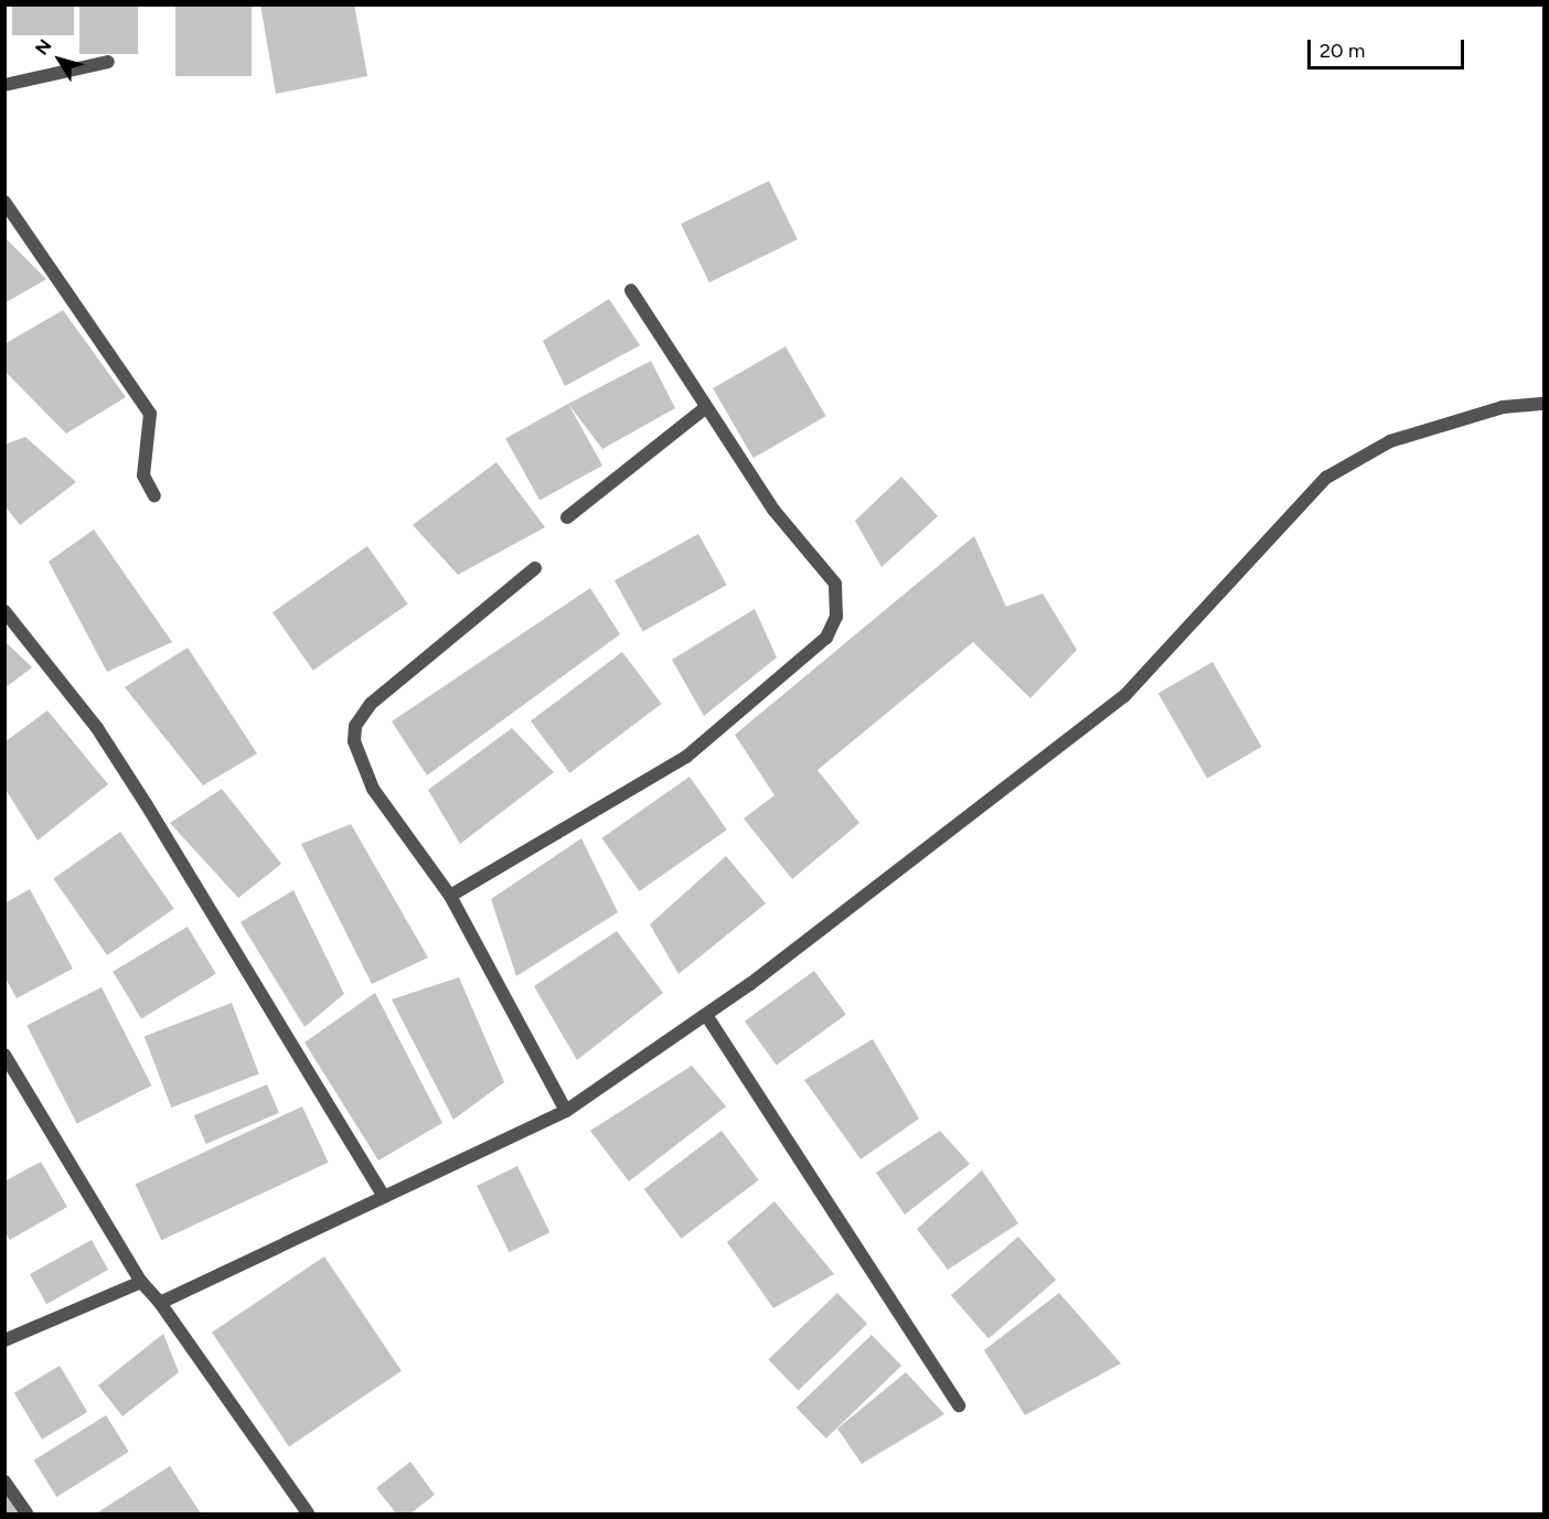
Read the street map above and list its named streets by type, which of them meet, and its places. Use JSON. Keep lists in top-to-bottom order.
{
  "scale_bar": "20 m",
  "north": "top left"
}
